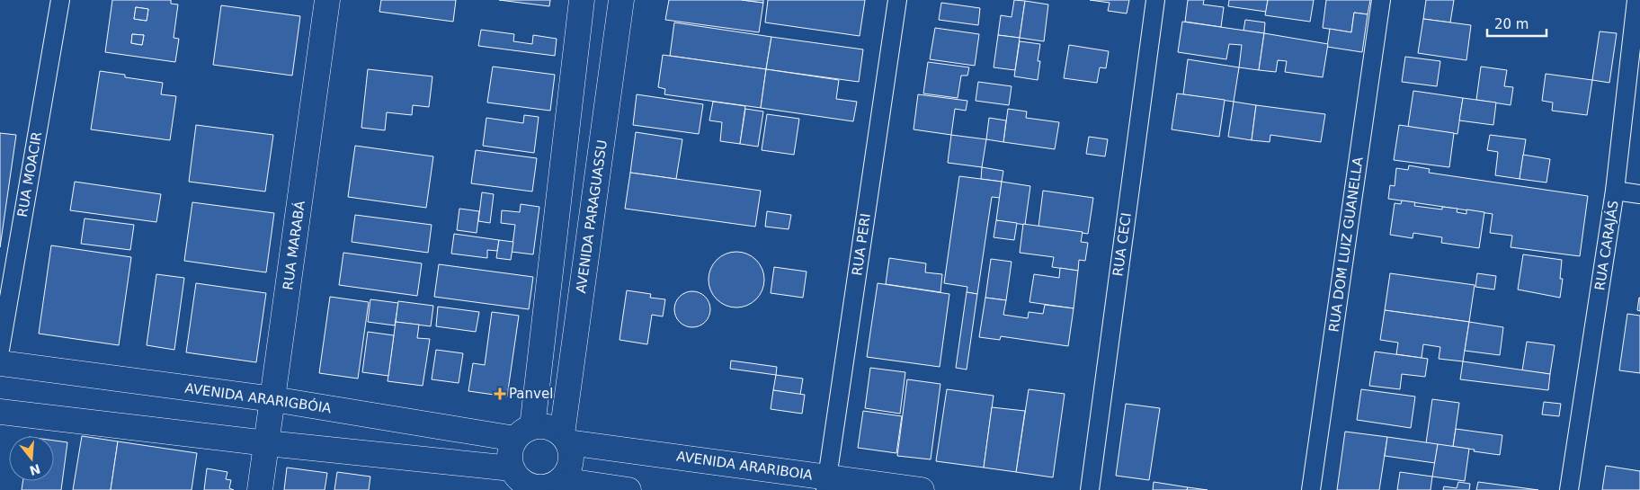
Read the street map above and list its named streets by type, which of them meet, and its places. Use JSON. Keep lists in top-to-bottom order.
{
  "streets": {
    "street": [
      "RUA MOACIR",
      "AVENIDA PARAGUASSU",
      "RUA PERI",
      "RUA CECI",
      "RUA DOM LUIZ GUANELLA",
      "RUA MARABÁ",
      "RUA CARAJÁS",
      "AVENIDA ARARIGBÓIA",
      "AVENIDA ARARIBOIA"
    ]
  },
  "crossings": [
    ["AVENIDA PARAGUASSU", "AVENIDA ARARIGBÓIA"],
    ["AVENIDA PARAGUASSU", "AVENIDA ARARIBOIA"],
    ["RUA PERI", "AVENIDA ARARIBOIA"],
    ["RUA MARABÁ", "AVENIDA ARARIGBÓIA"],
    ["AVENIDA ARARIGBÓIA", "AVENIDA ARARIBOIA"]
  ],
  "places": {
    "health": ["Panvel"]
  },
  "scale_bar": "20 m",
  "north": "bottom"
}
